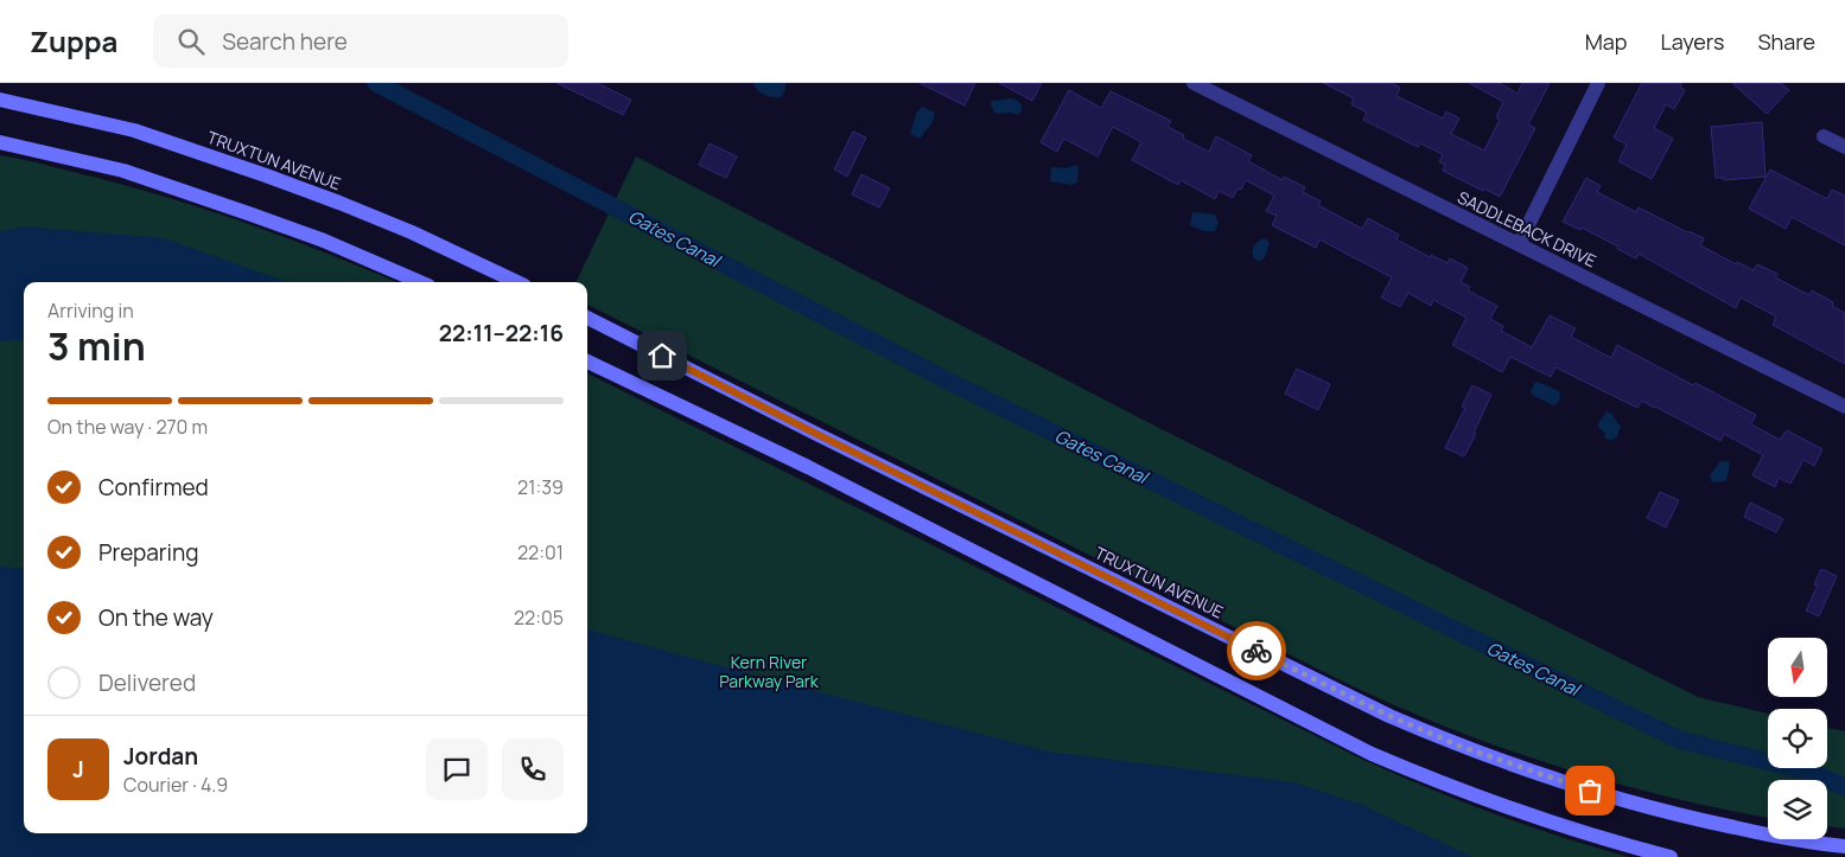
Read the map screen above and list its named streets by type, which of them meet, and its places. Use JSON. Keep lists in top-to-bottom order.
{
  "streets": {
    "main road": ["TRUXTUN AVENUE"],
    "street": ["SADDLEBACK DRIVE"]
  },
  "water": ["Gates Canal"],
  "parks": ["Kern River Parkway Park"],
  "north": "bottom",
  "page": {
    "header": "Zuppa",
    "search": "Search here",
    "nav": ["Map", "Layers", "Share"],
    "heading": ["3 min", "Arriving in", "22:11–22:16"],
    "panel": ["Jordan", "Courier · 4.9"],
    "bar": "On the way · 270 m",
    "list": [
      ["Confirmed", "21:39"],
      ["Preparing", "22:01"],
      ["On the way", "22:05"],
      "Delivered"
    ],
    "round": "J"
  }
}
